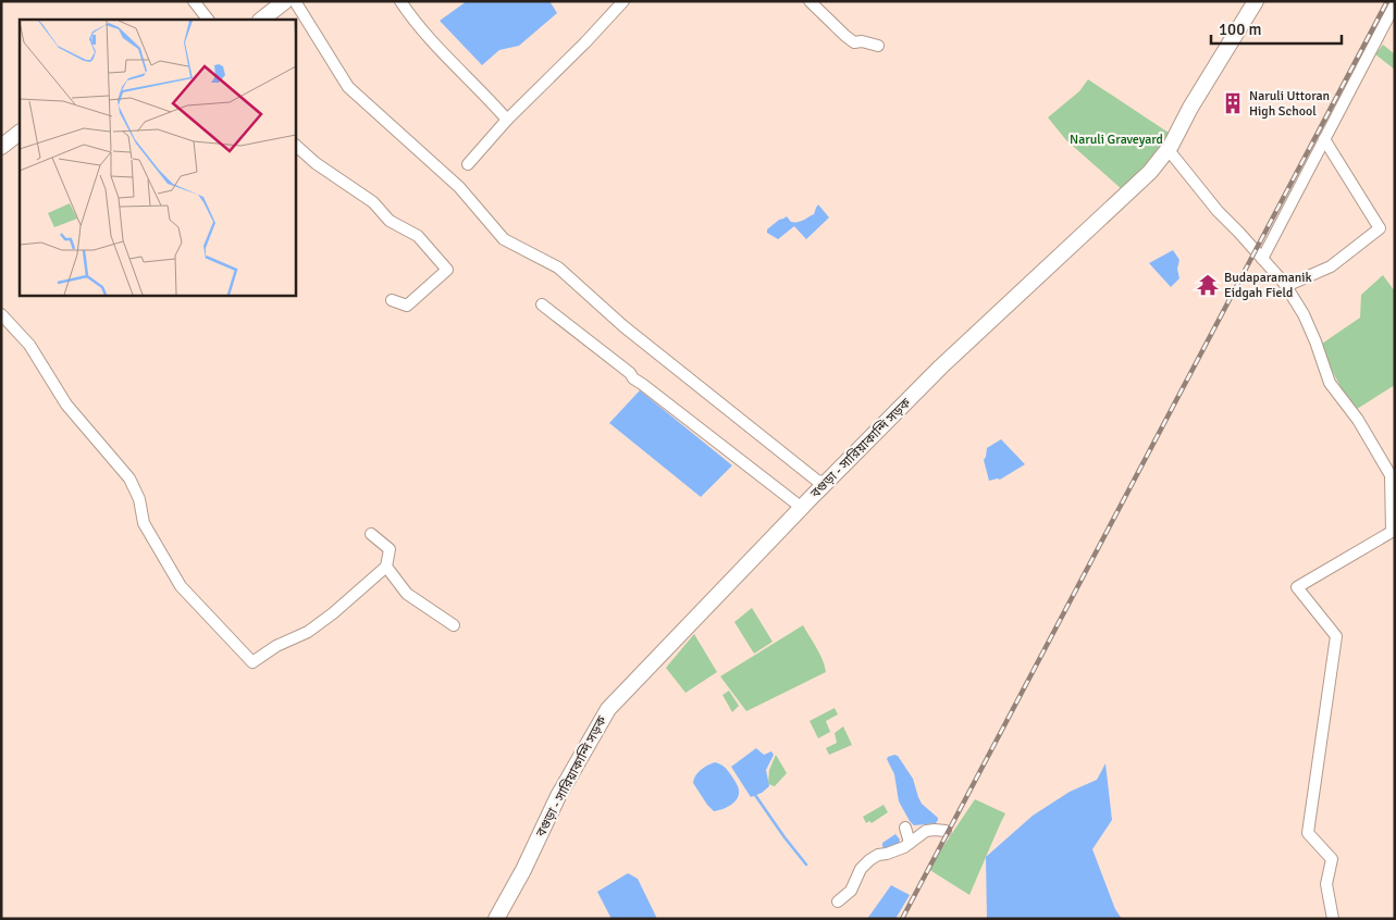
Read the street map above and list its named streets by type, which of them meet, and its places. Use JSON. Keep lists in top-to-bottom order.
{
  "streets": {
    "main road": ["বগুড়া - সারিয়াকান্দি সড়ক"]
  },
  "parks": ["Naruli Graveyard"],
  "places": {
    "building": ["Naruli Uttoran High School"],
    "temple": ["Budaparamanik Eidgah Field"]
  },
  "scale_bar": "100 m"
}
